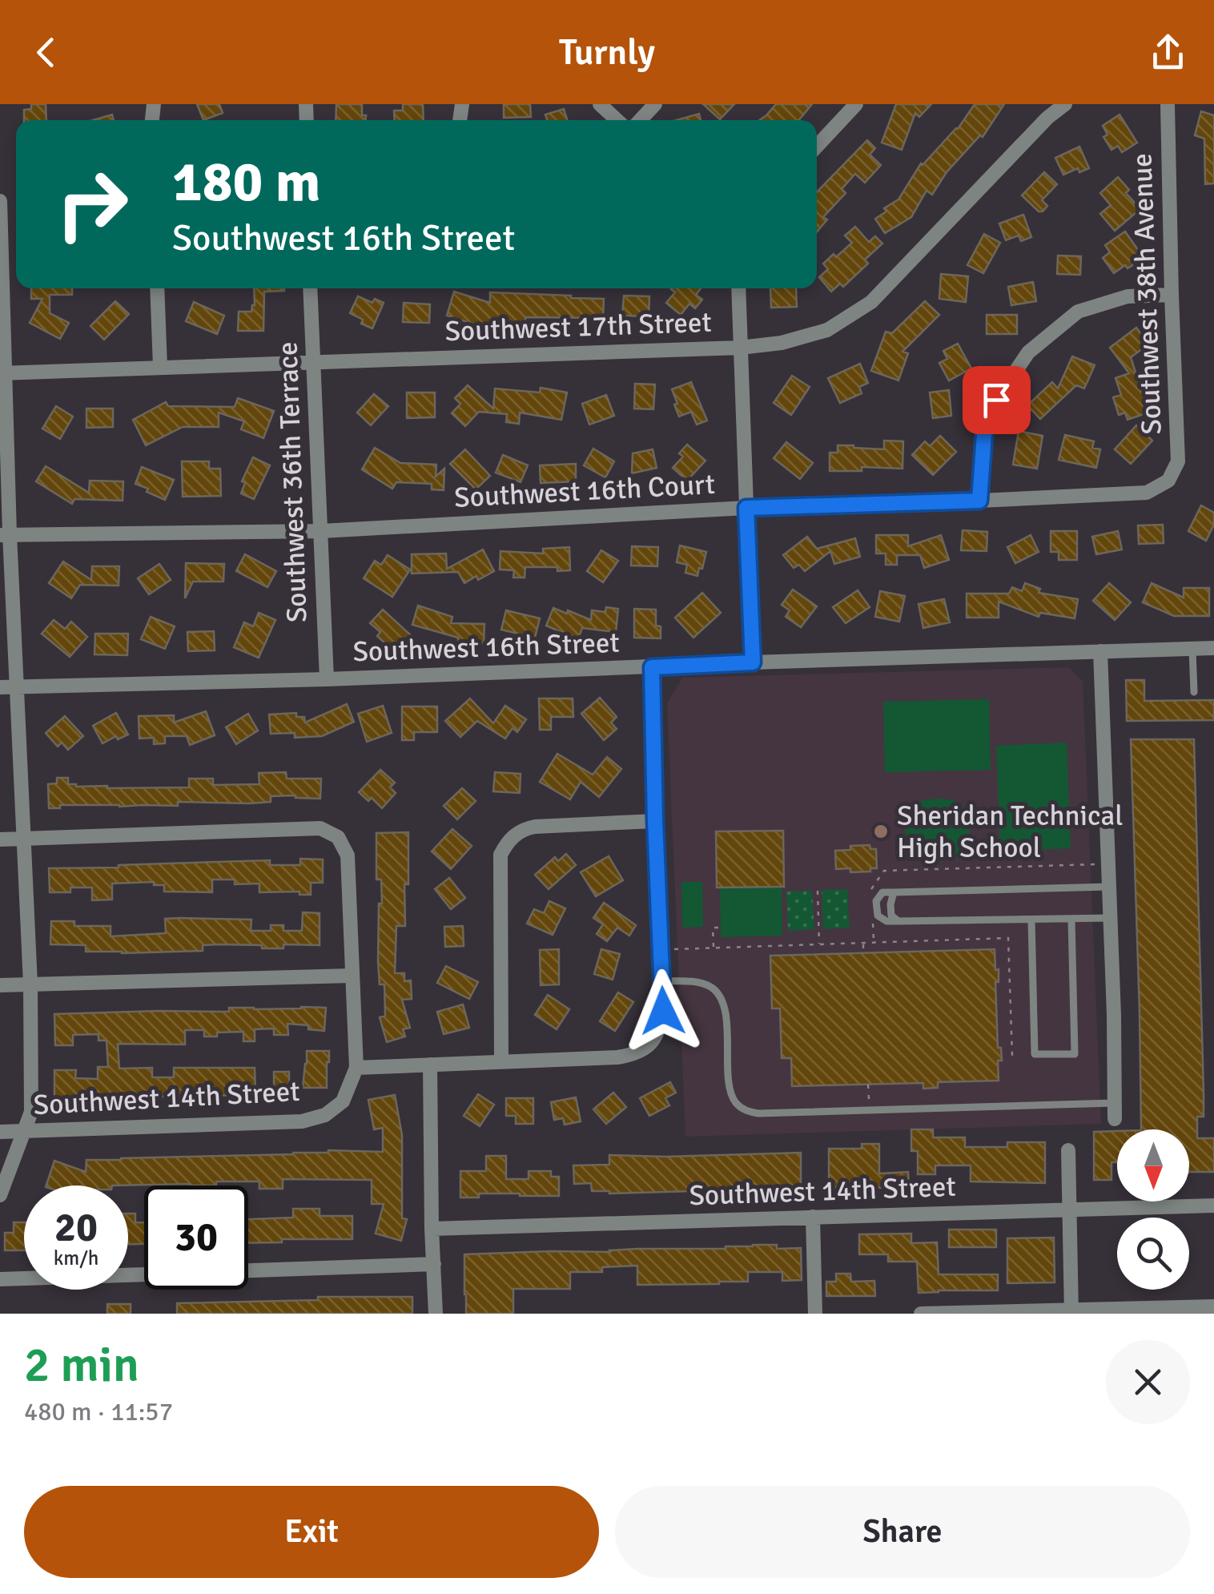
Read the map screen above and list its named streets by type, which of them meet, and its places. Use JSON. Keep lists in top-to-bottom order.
{
  "streets": {
    "street": [
      "Southwest 38th Avenue",
      "Southwest 17th Street",
      "Southwest 36th Terrace",
      "Southwest 16th Court",
      "Southwest 16th Street",
      "Southwest 14th Street"
    ]
  },
  "crossings": [
    ["Southwest 38th Avenue", "Southwest 16th Court"],
    ["Southwest 17th Street", "Southwest 36th Terrace"],
    ["Southwest 36th Terrace", "Southwest 16th Court"],
    ["Southwest 36th Terrace", "Southwest 16th Street"]
  ],
  "places": ["Sheridan Technical High School"],
  "north": "bottom",
  "page": {
    "header": "Turnly",
    "turn": ["180 m", "Southwest 16th Street"],
    "speed": "20 km/h",
    "limit": "30",
    "heading": ["2 min", "480 m · 11:57"],
    "buttons": ["Exit", "Share"]
  }
}
